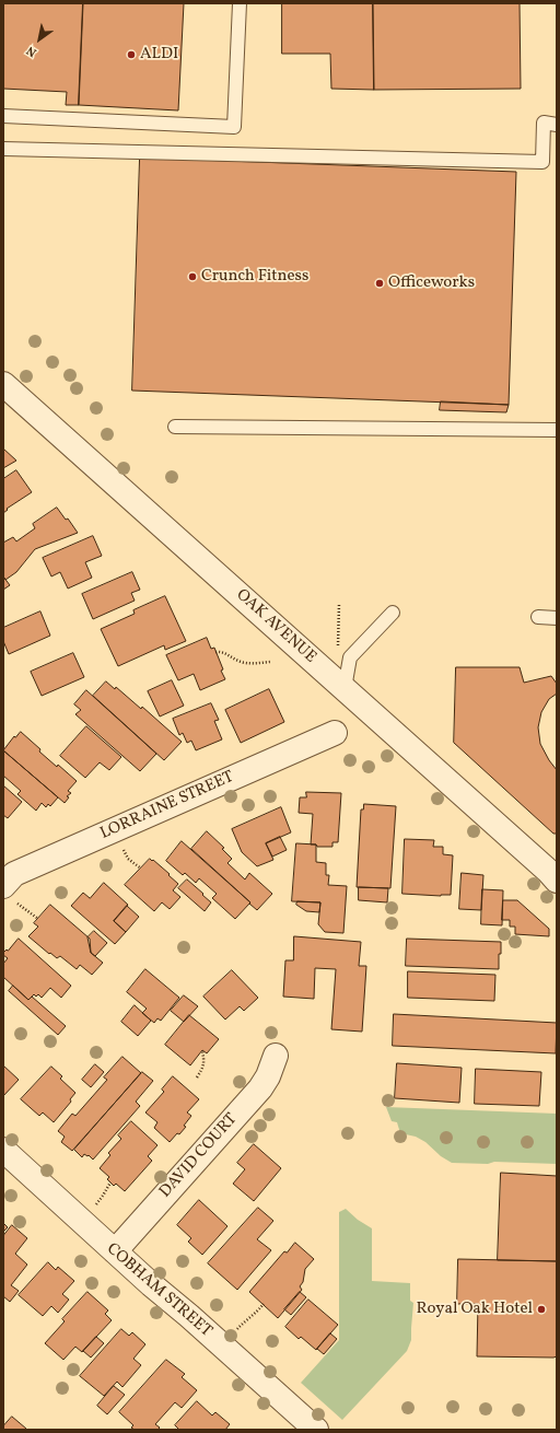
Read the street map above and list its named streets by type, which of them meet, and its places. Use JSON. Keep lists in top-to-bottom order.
{
  "streets": {
    "street": [
      "OAK AVENUE",
      "LORRAINE STREET",
      "DAVID COURT",
      "COBHAM STREET"
    ]
  },
  "crossings": [
    ["DAVID COURT", "COBHAM STREET"]
  ],
  "places": [
    "ALDI",
    "Crunch Fitness",
    "Officeworks",
    "Royal Oak Hotel"
  ],
  "north": "bottom left"
}
